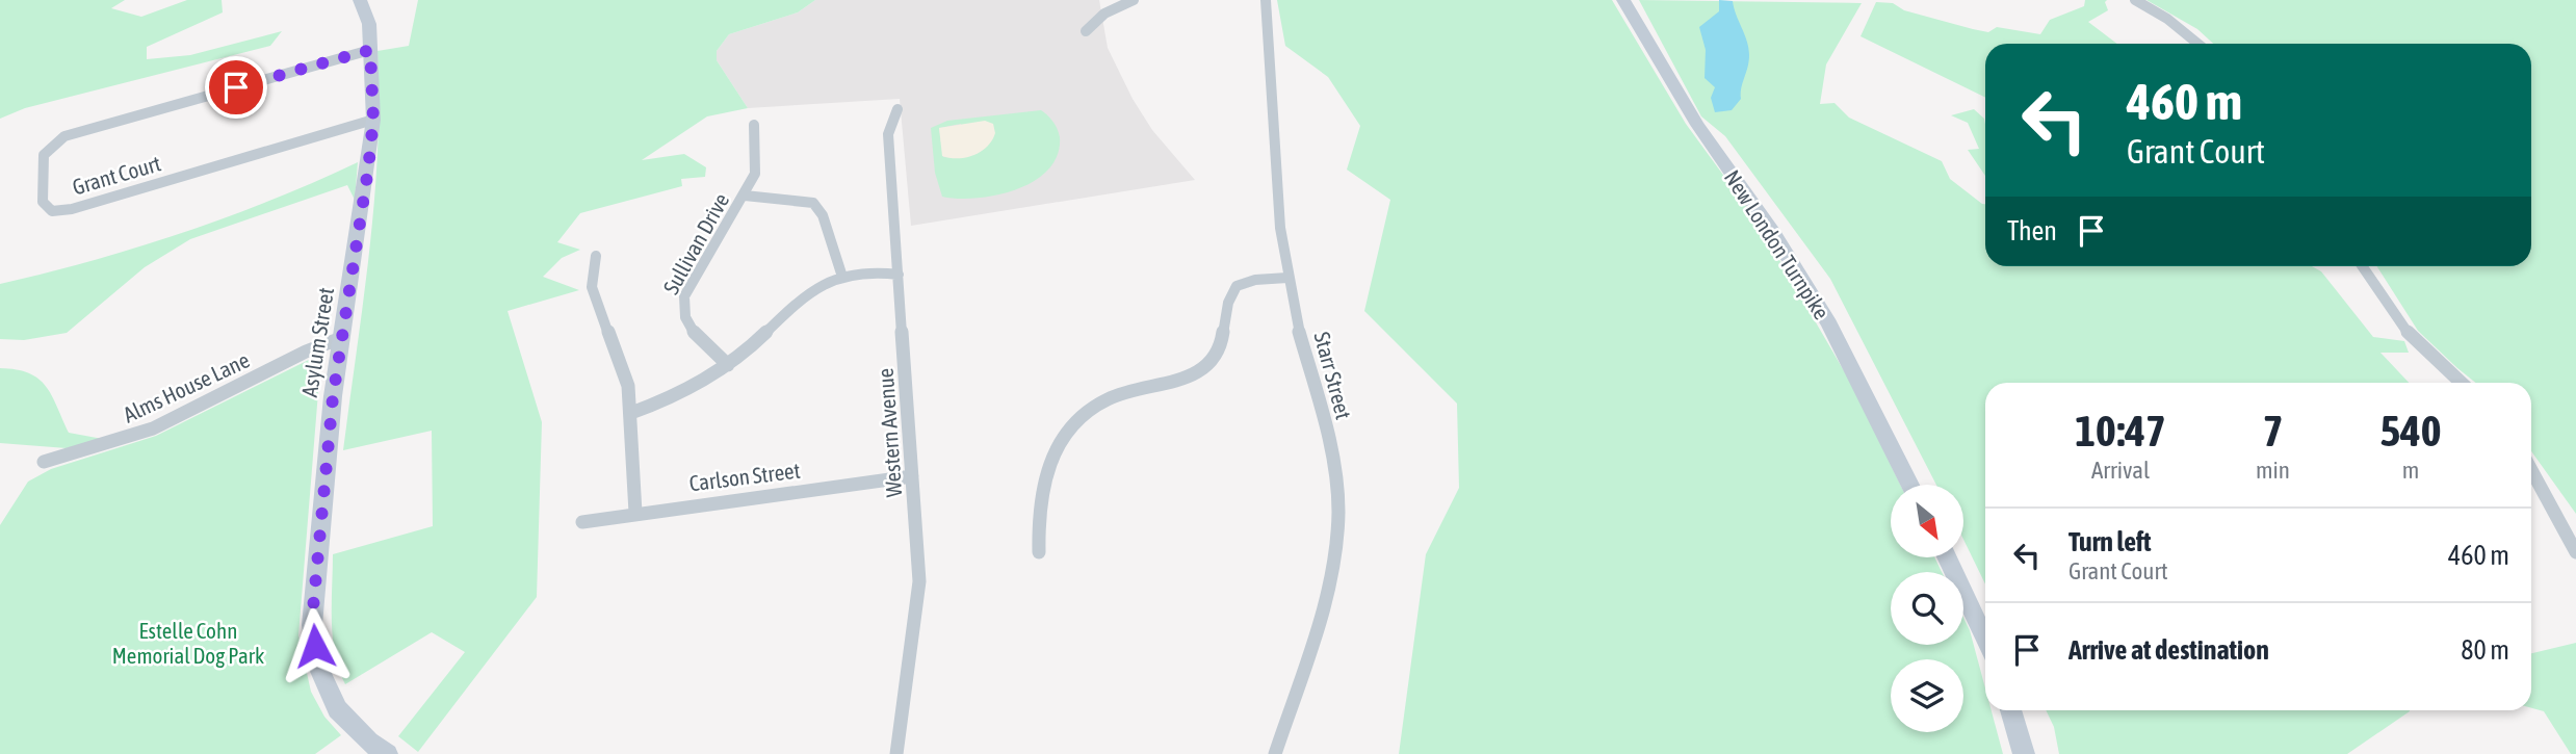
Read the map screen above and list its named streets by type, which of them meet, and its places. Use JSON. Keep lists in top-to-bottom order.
{
  "streets": {
    "street": [
      "Grant Court",
      "Sullivan Drive",
      "New London Turnpike",
      "Asylum Street",
      "Starr Street",
      "Alms House Lane",
      "Western Avenue",
      "Carlson Street"
    ]
  },
  "crossings": [
    ["Grant Court", "Asylum Street"],
    ["Asylum Street", "Alms House Lane"],
    ["Western Avenue", "Carlson Street"]
  ],
  "parks": ["Estelle Cohn Memorial Dog Park"],
  "north": "bottom right",
  "page": {
    "turn": ["460 m", "Grant Court"],
    "then": "Then",
    "eta": [
      "10:47",
      "Arrival",
      "7",
      "min",
      "540",
      "m"
    ],
    "list": [
      {
        "name": "Turn left",
        "note": "Grant Court",
        "value": "460 m"
      },
      {
        "name": "Arrive at destination",
        "value": "80 m"
      }
    ]
  }
}
